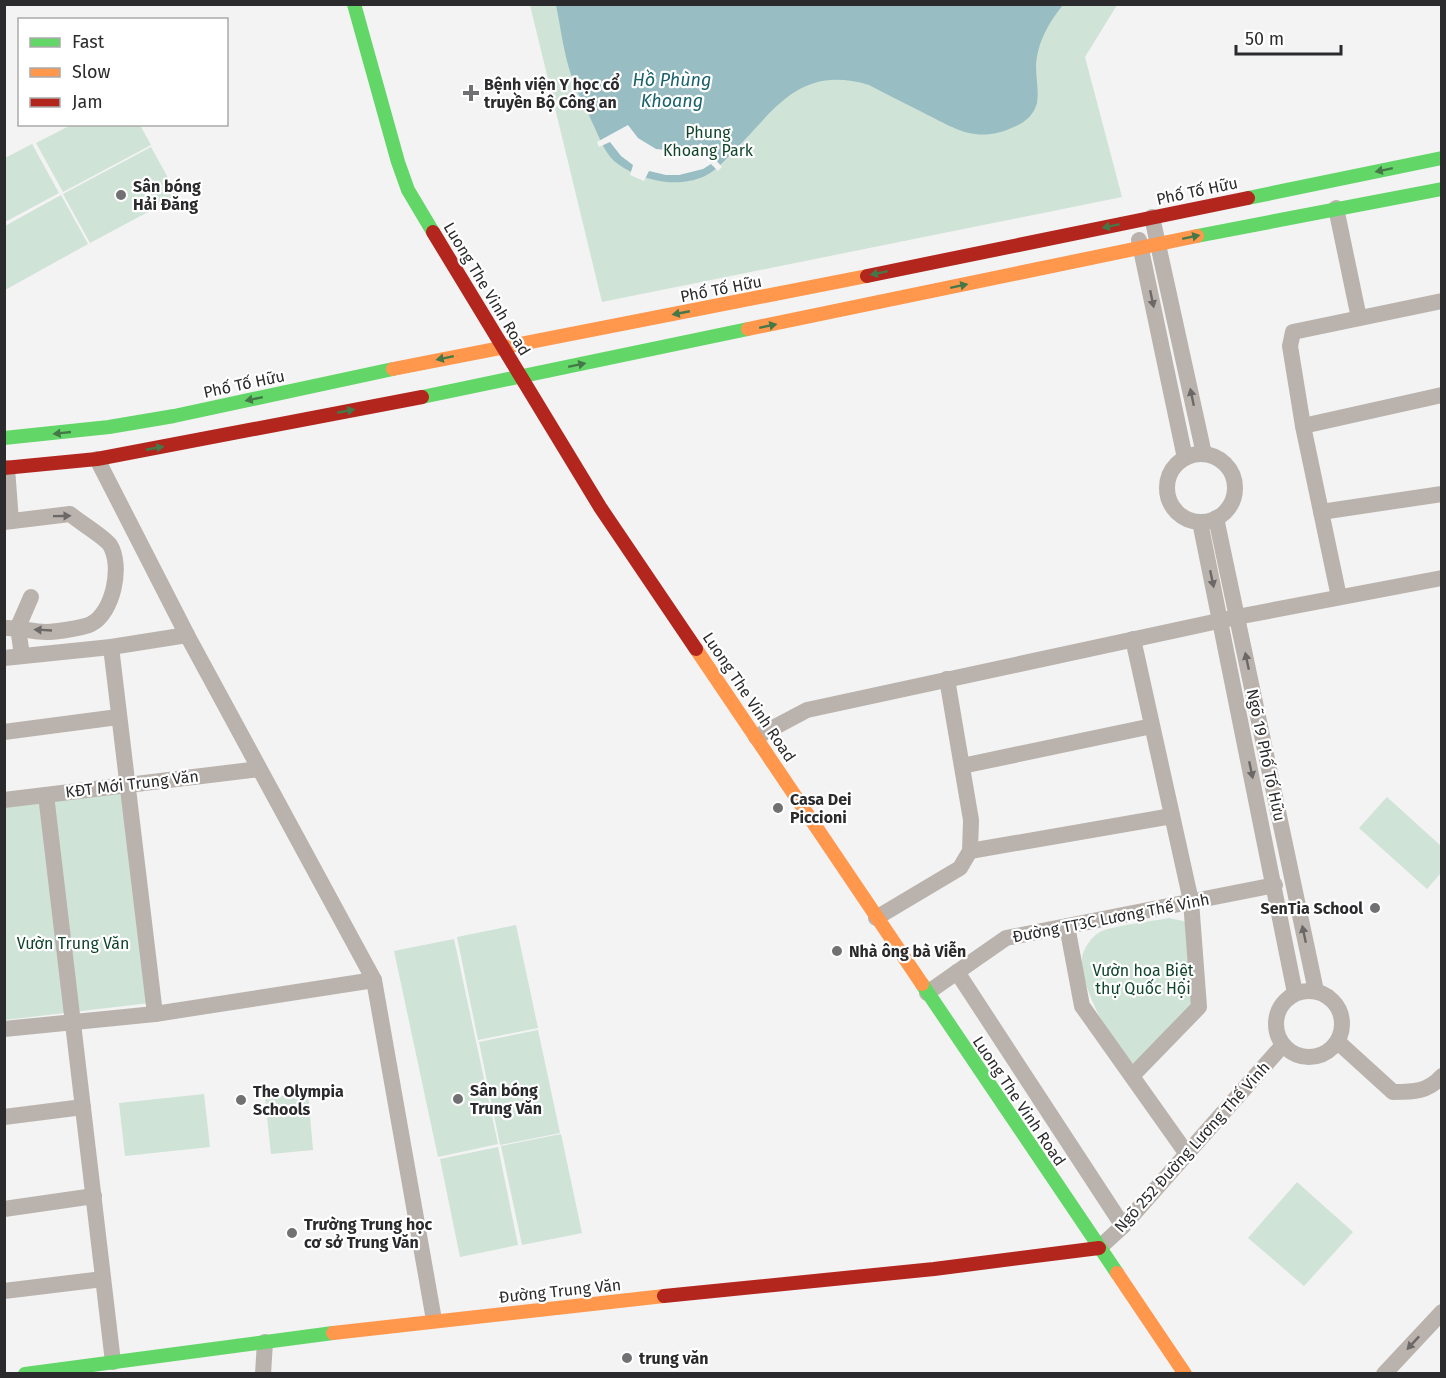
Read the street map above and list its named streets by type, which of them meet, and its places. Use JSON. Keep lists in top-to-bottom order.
{
  "streets": {
    "main road": ["Phố Tố Hữu", "Luong The Vinh Road", "Đường Trung Văn"],
    "street": [
      "Ngõ 19 Phố Tố Hữu",
      "KĐT Mới Trung Văn",
      "Đường TT3C Lương Thế Vinh",
      "Ngõ 252 Đường Lương Thế Vinh"
    ]
  },
  "crossings": [
    ["Phố Tố Hữu", "Luong The Vinh Road"],
    ["Luong The Vinh Road", "Đường TT3C Lương Thế Vinh"],
    ["Luong The Vinh Road", "Ngõ 252 Đường Lương Thế Vinh"],
    ["Luong The Vinh Road", "Đường Trung Văn"],
    ["Ngõ 19 Phố Tố Hữu", "Đường TT3C Lương Thế Vinh"],
    ["Ngõ 19 Phố Tố Hữu", "Ngõ 252 Đường Lương Thế Vinh"],
    ["Ngõ 252 Đường Lương Thế Vinh", "Đường Trung Văn"]
  ],
  "water": ["Hồ Phùng Khoang"],
  "parks": ["Phung Khoang Park", "Vườn Trung Văn", "Vườn hoa Biệt thự Quốc Hội"],
  "places": {
    "health": ["Bệnh viện Y học cổ truyền Bộ Công an"],
    "other": [
      "Sân bóng Hải Đăng",
      "Casa Dei Piccioni",
      "SenTia School",
      "Nhà ông bà Viễn",
      "Sân bóng Trung Văn",
      "The Olympia Schools",
      "Trường Trung học cơ sở Trung Văn",
      "trung văn"
    ]
  },
  "legend": ["Fast", "Slow", "Jam"],
  "scale_bar": "50 m"
}
